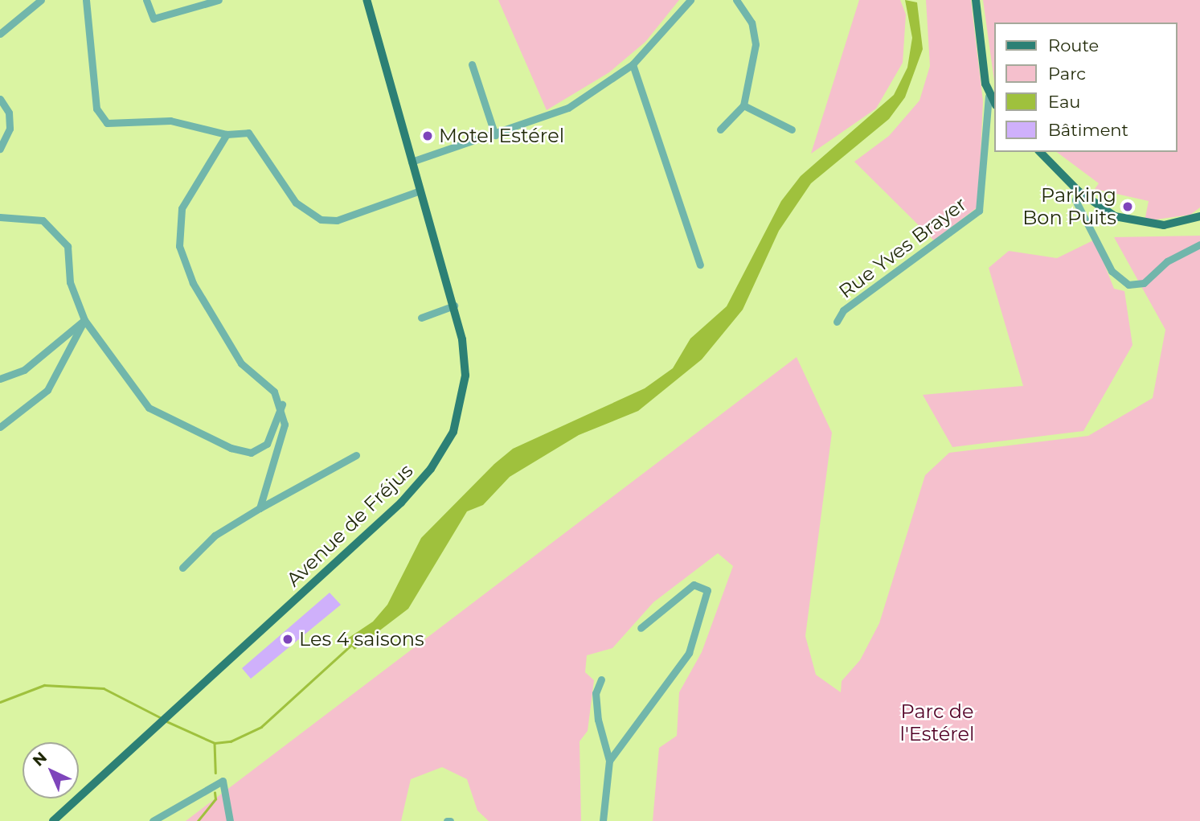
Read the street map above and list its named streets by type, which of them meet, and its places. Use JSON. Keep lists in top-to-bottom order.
{
  "streets": {
    "main road": ["Avenue de Fréjus"],
    "street": ["Rue Yves Brayer"]
  },
  "parks": ["Parc de l'Estérel"],
  "places": ["Motel Estérel", "Parking Bon Puits", "Les 4 saisons"],
  "legend": [
    "Route",
    "Parc",
    "Eau",
    "Bâtiment"
  ],
  "north": "top left"
}
